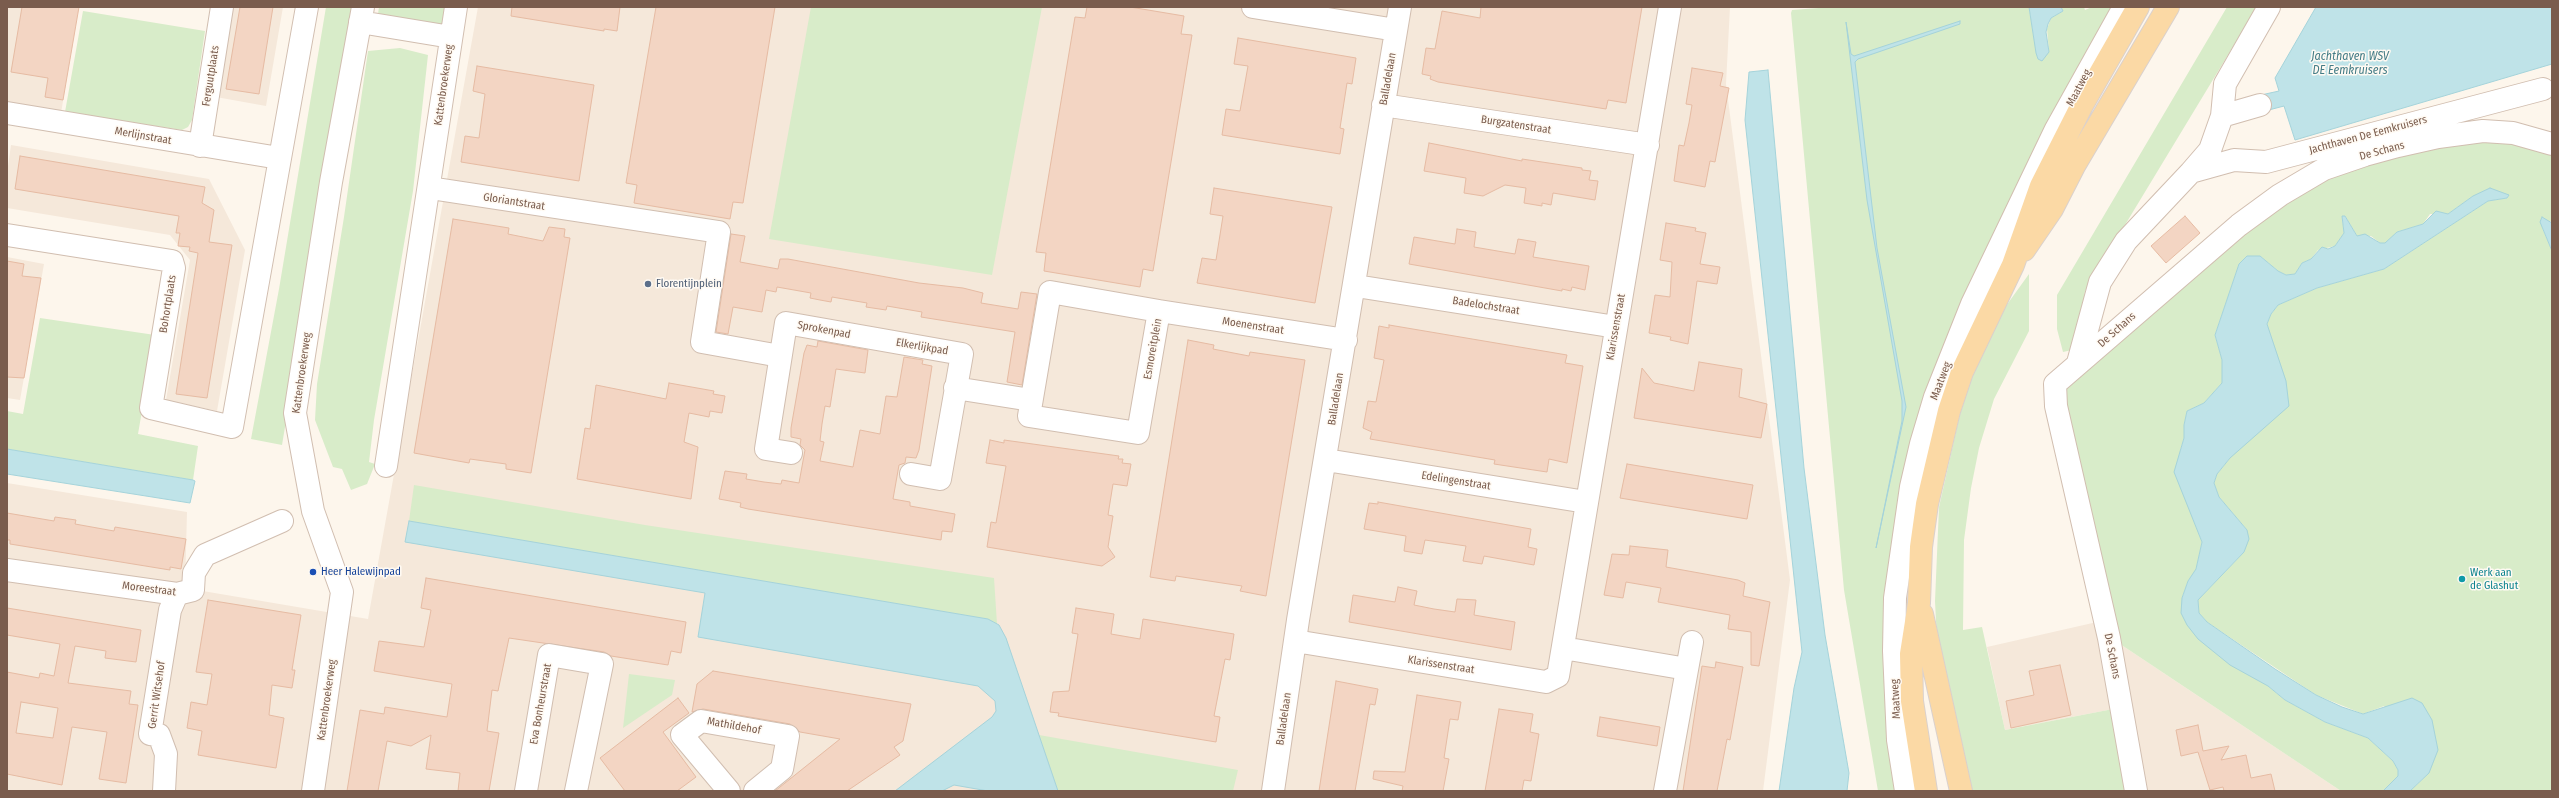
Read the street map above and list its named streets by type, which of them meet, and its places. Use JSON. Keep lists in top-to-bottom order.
{
  "streets": {
    "main road": ["Maatweg"],
    "street": [
      "Ferguutplaats",
      "Balladelaan",
      "Kattenbroekerweg",
      "Burgzatenstraat",
      "Jachthaven De Eemkruisers",
      "Merlijnstraat",
      "De Schans",
      "Gloriantstraat",
      "Bohortplaats",
      "Badelochstraat",
      "Moenenstraat",
      "Klarissenstraat",
      "Sprokenpad",
      "Elkerlijkpad",
      "Esmoreitplein",
      "Edelingenstraat",
      "Moreestraat",
      "Gerrit Witsehof",
      "Eva Bonheurstraat",
      "Mathildehof"
    ]
  },
  "crossings": [
    ["Ferguutplaats", "Merlijnstraat"],
    ["Balladelaan", "Burgzatenstraat"],
    ["Balladelaan", "Badelochstraat"],
    ["Balladelaan", "Moenenstraat"],
    ["Balladelaan", "Klarissenstraat"],
    ["Balladelaan", "Edelingenstraat"],
    ["Kattenbroekerweg", "Gloriantstraat"],
    ["Burgzatenstraat", "Klarissenstraat"],
    ["Merlijnstraat", "Bohortplaats"],
    ["Gloriantstraat", "Sprokenpad"],
    ["Badelochstraat", "Klarissenstraat"],
    ["Moenenstraat", "Esmoreitplein"],
    ["Klarissenstraat", "Edelingenstraat"],
    ["Sprokenpad", "Elkerlijkpad"],
    ["Moreestraat", "Gerrit Witsehof"]
  ],
  "water": ["Jachthaven WSV DE Eemkruisers"],
  "places": ["Florentijnplein", "Heer Halewijnpad", "Werk aan de Glashut"]
}
